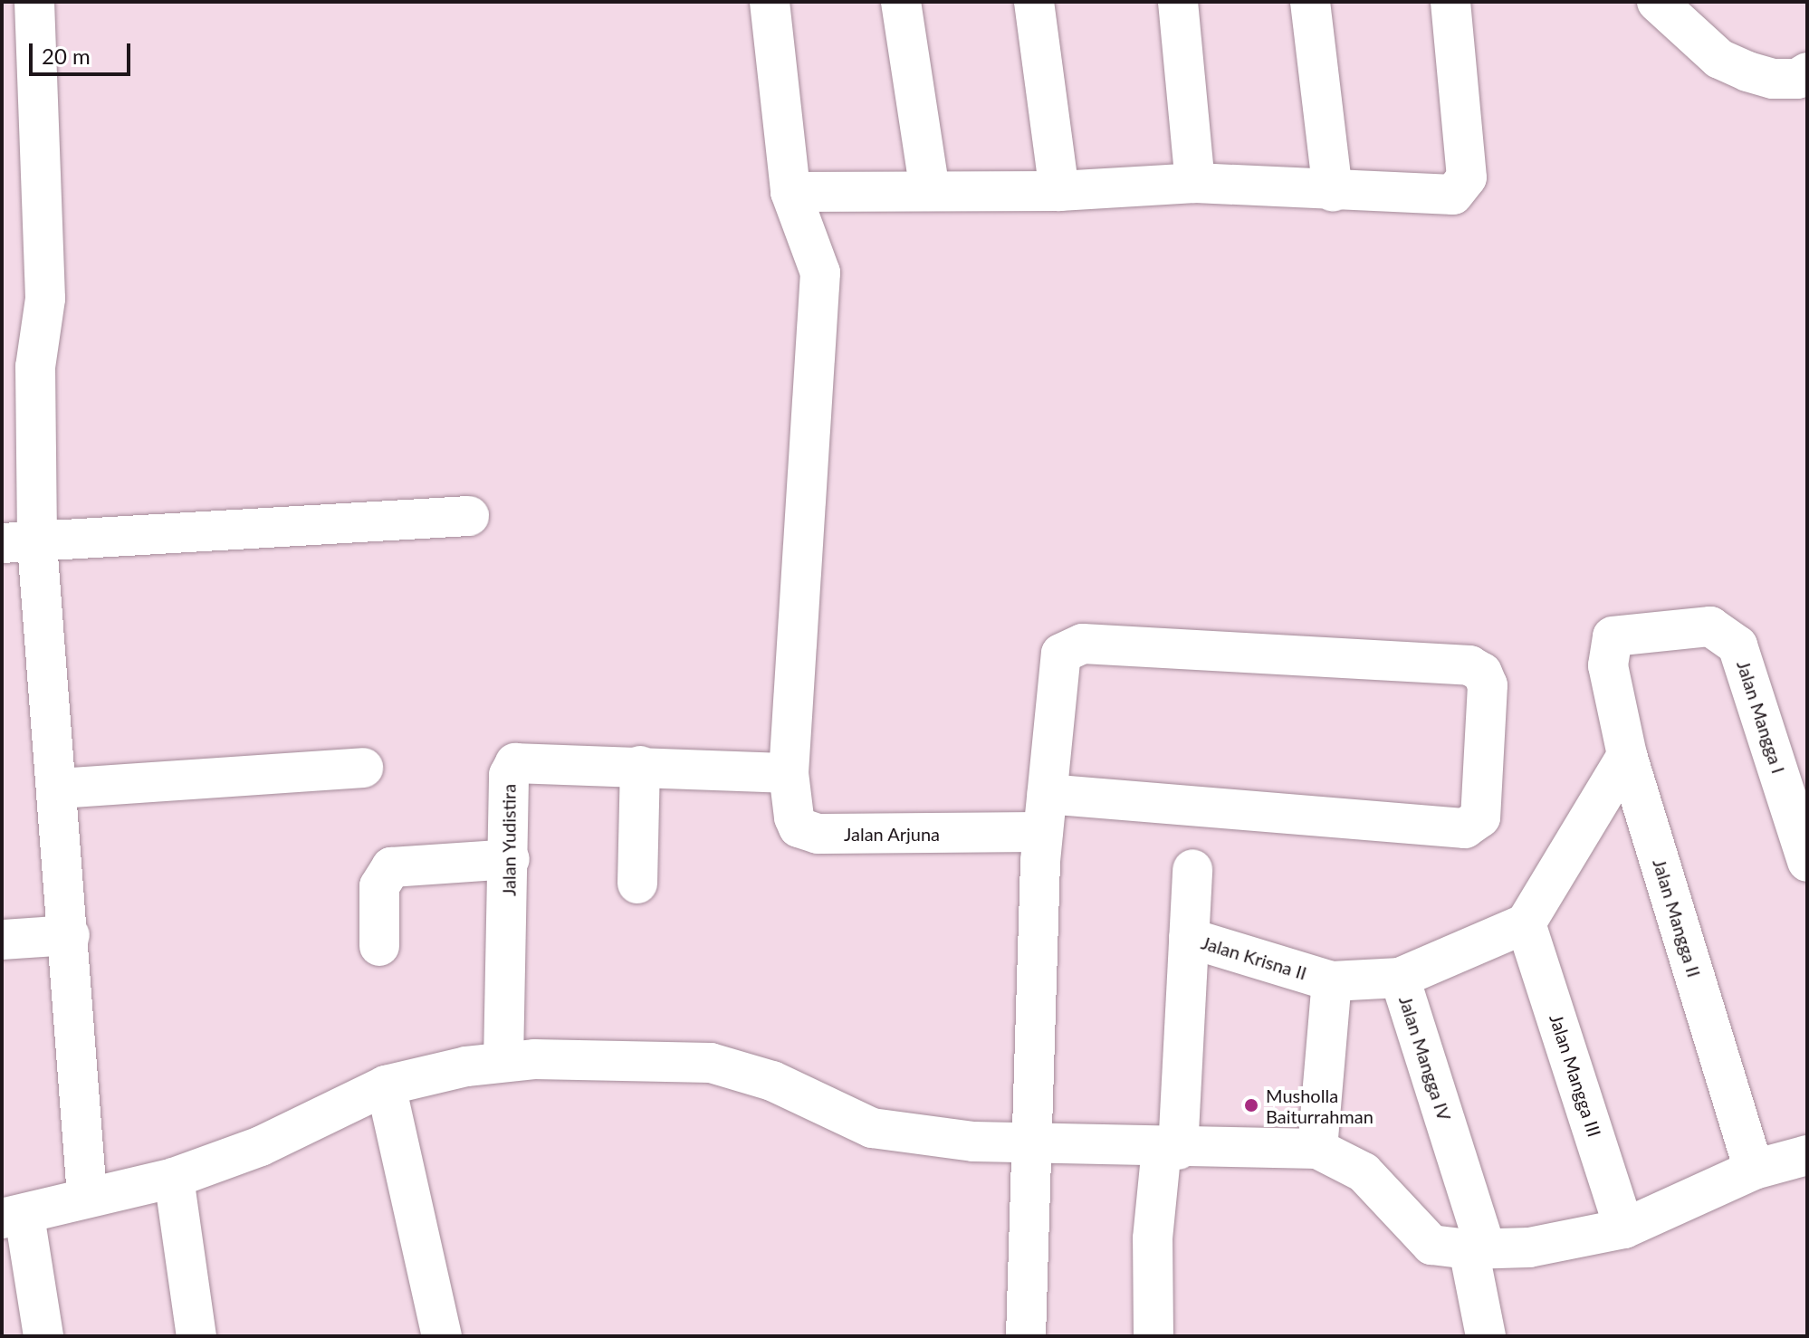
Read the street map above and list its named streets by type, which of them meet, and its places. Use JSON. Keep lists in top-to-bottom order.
{
  "streets": {
    "street": [
      "Jalan Mangga I",
      "Jalan Arjuna",
      "Jalan Yudistira",
      "Jalan Mangga II",
      "Jalan Krisna II",
      "Jalan Mangga IV",
      "Jalan Mangga III"
    ]
  },
  "crossings": [
    ["Jalan Mangga I", "Jalan Mangga II"],
    ["Jalan Arjuna", "Jalan Yudistira"],
    ["Jalan Krisna II", "Jalan Mangga IV"],
    ["Jalan Mangga IV", "Jalan Mangga III"]
  ],
  "places": ["Musholla Baiturrahman"],
  "scale_bar": "20 m"
}
